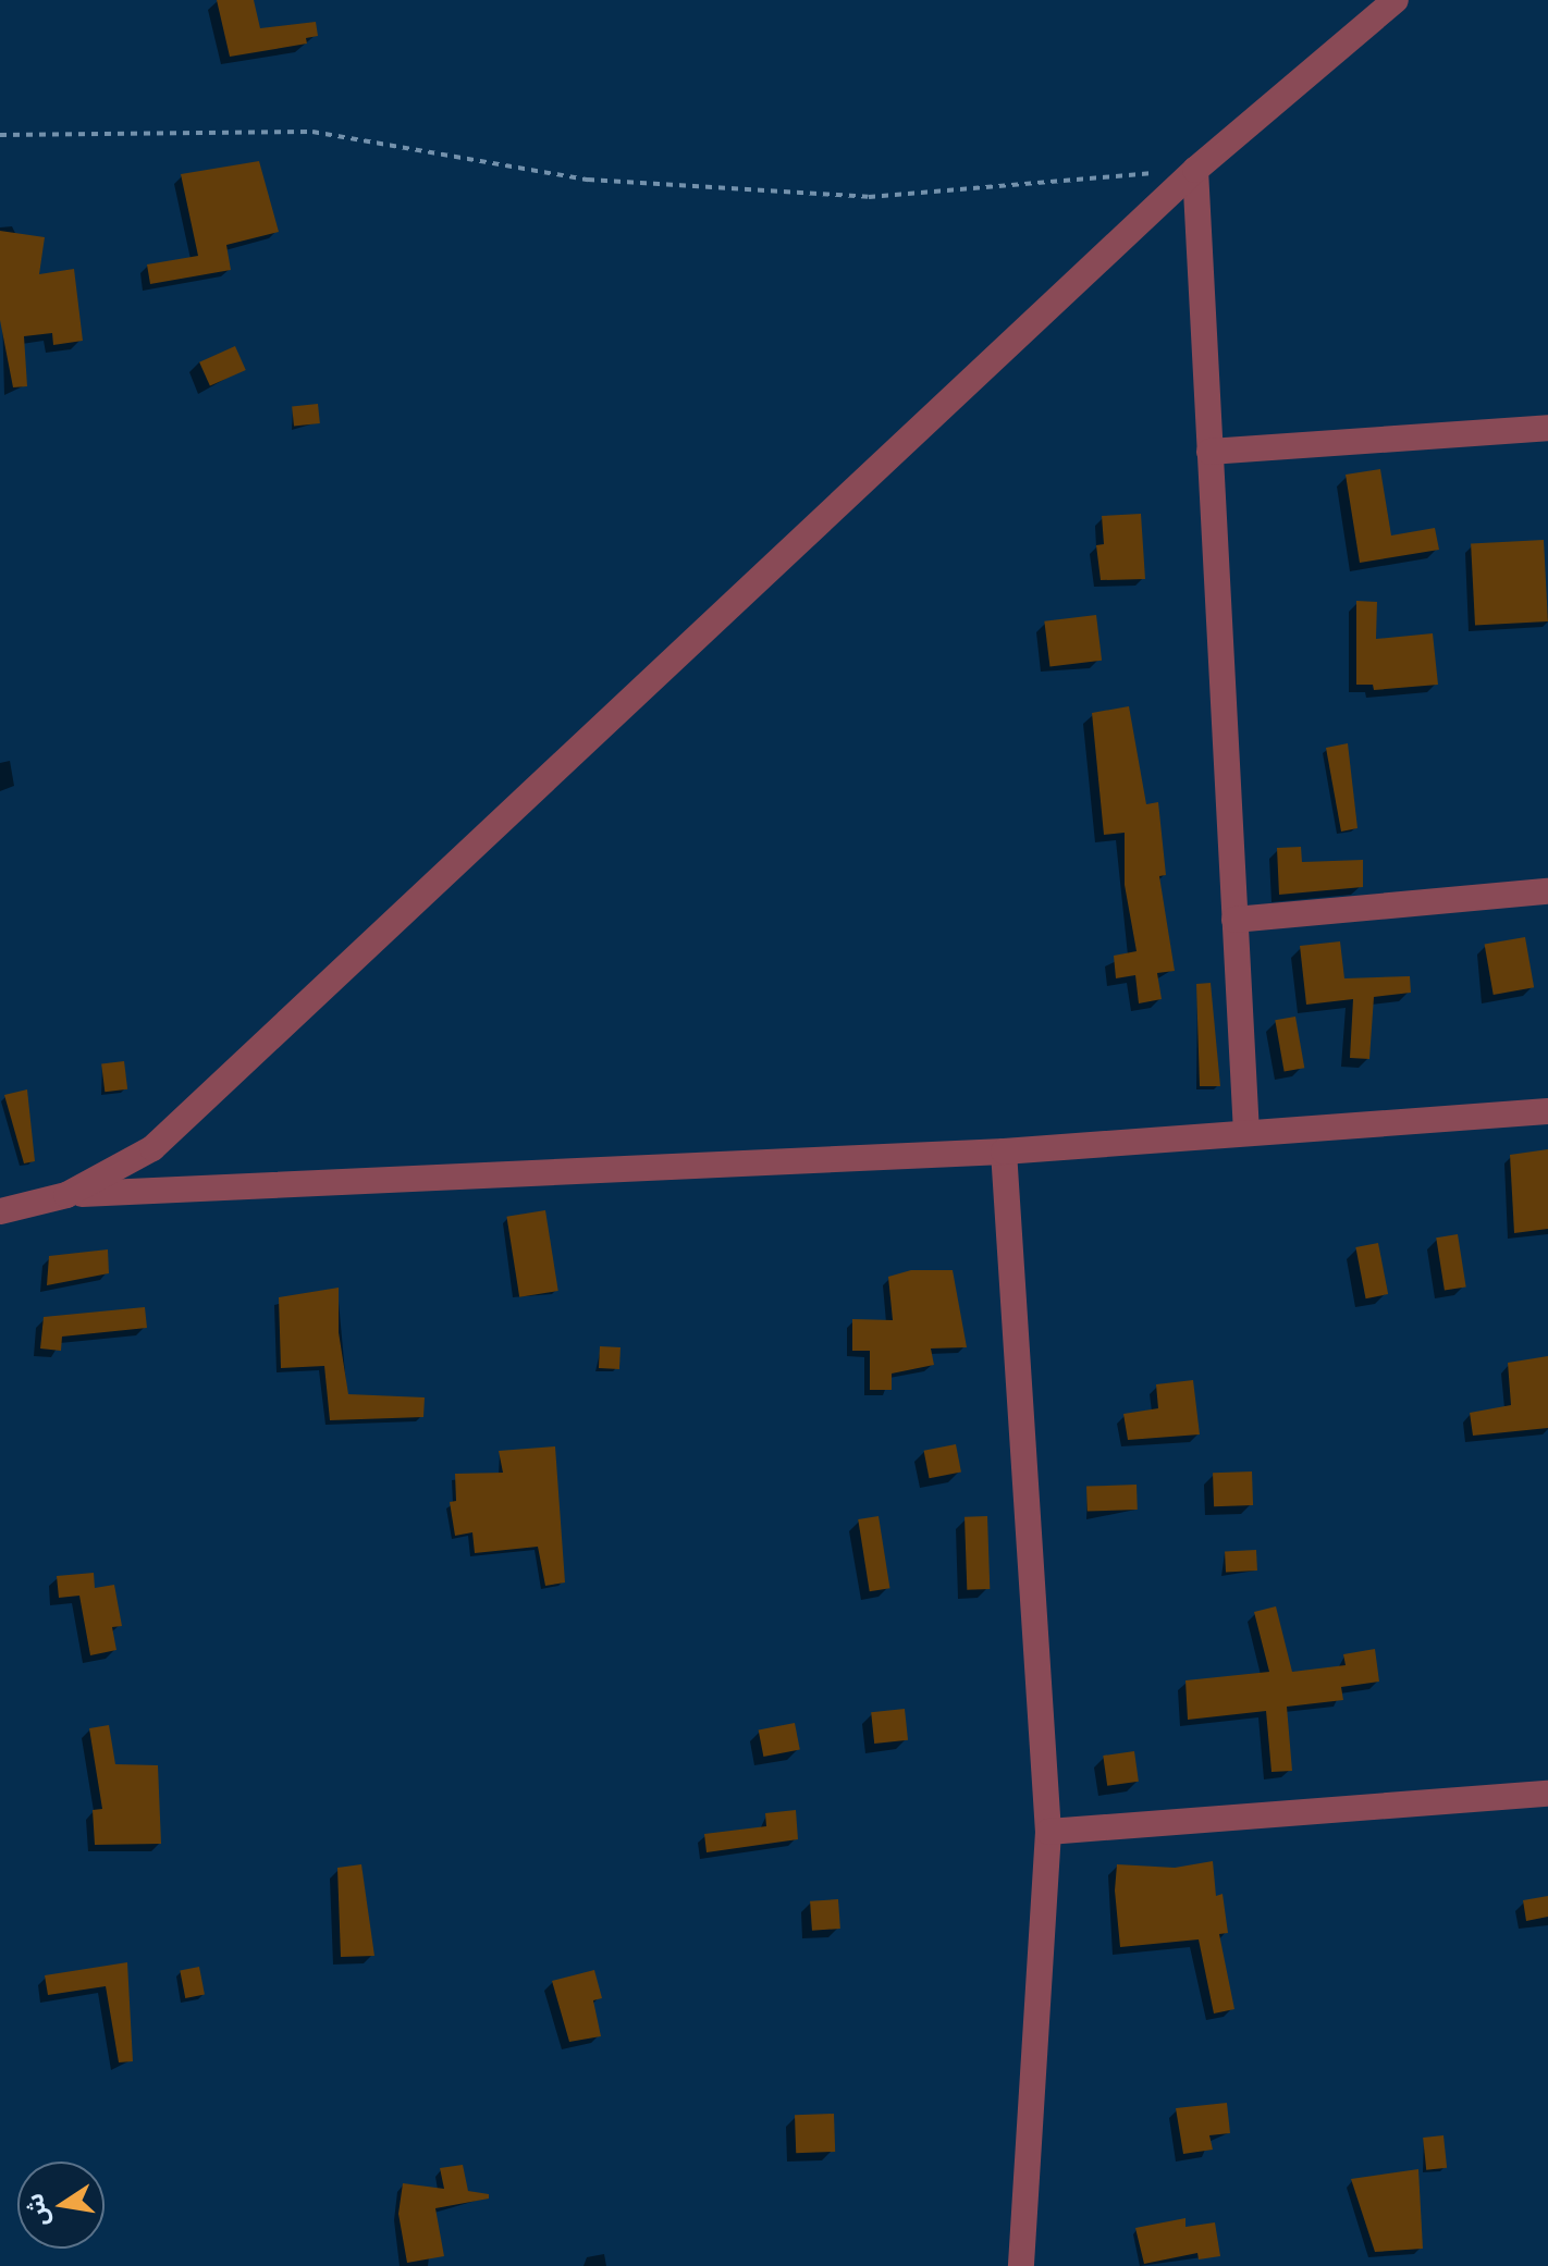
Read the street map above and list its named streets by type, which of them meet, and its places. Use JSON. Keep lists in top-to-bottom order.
{
  "north": "left"
}
